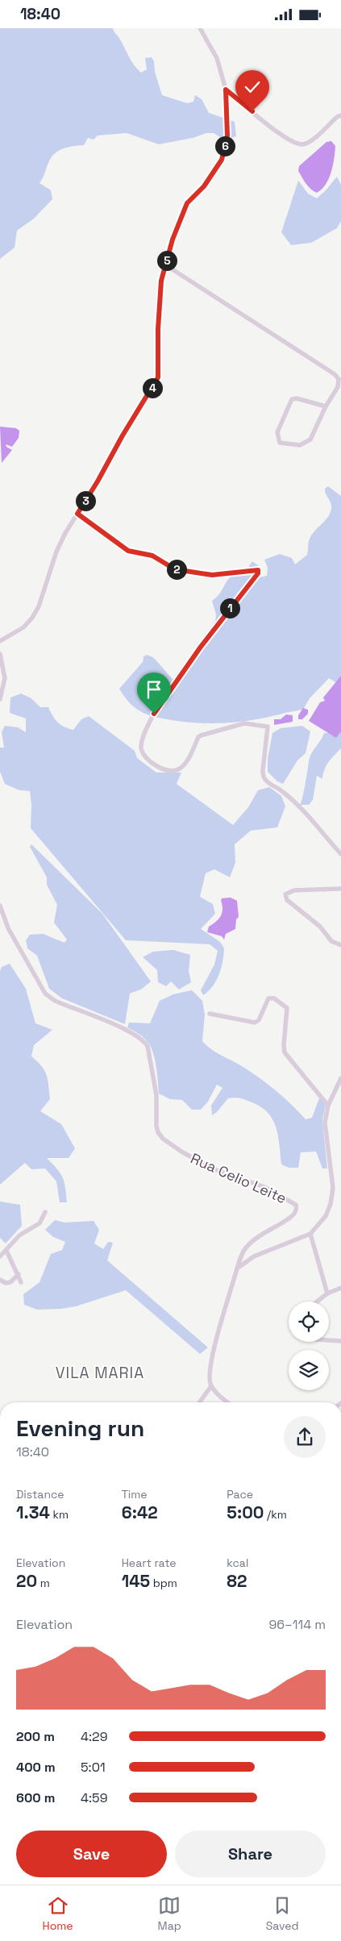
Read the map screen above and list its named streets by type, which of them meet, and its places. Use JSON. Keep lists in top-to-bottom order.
{
  "streets": {
    "street": ["Rua Celio Leite"]
  },
  "districts": ["VILA MARIA"],
  "page": {
    "status": "18:40",
    "pins": [
      "6",
      "5",
      "4",
      "3",
      "2",
      "1"
    ],
    "heading": ["Evening run", "18:40"],
    "stats": [
      ["Distance", "1.34 km"],
      ["Time", "6:42"],
      ["Pace", "5:00 /km"],
      ["Elevation", "20 m"],
      ["Heart rate", "145 bpm"],
      ["kcal", "82"]
    ],
    "chart": ["Elevation", "96–114 m"],
    "list": [
      {
        "name": "200 m",
        "note": "4:29"
      },
      {
        "name": "400 m",
        "note": "5:01"
      },
      {
        "name": "600 m",
        "note": "4:59"
      }
    ],
    "buttons": ["Save", "Share"],
    "tabs": ["Home", "Map", "Saved"]
  }
}
